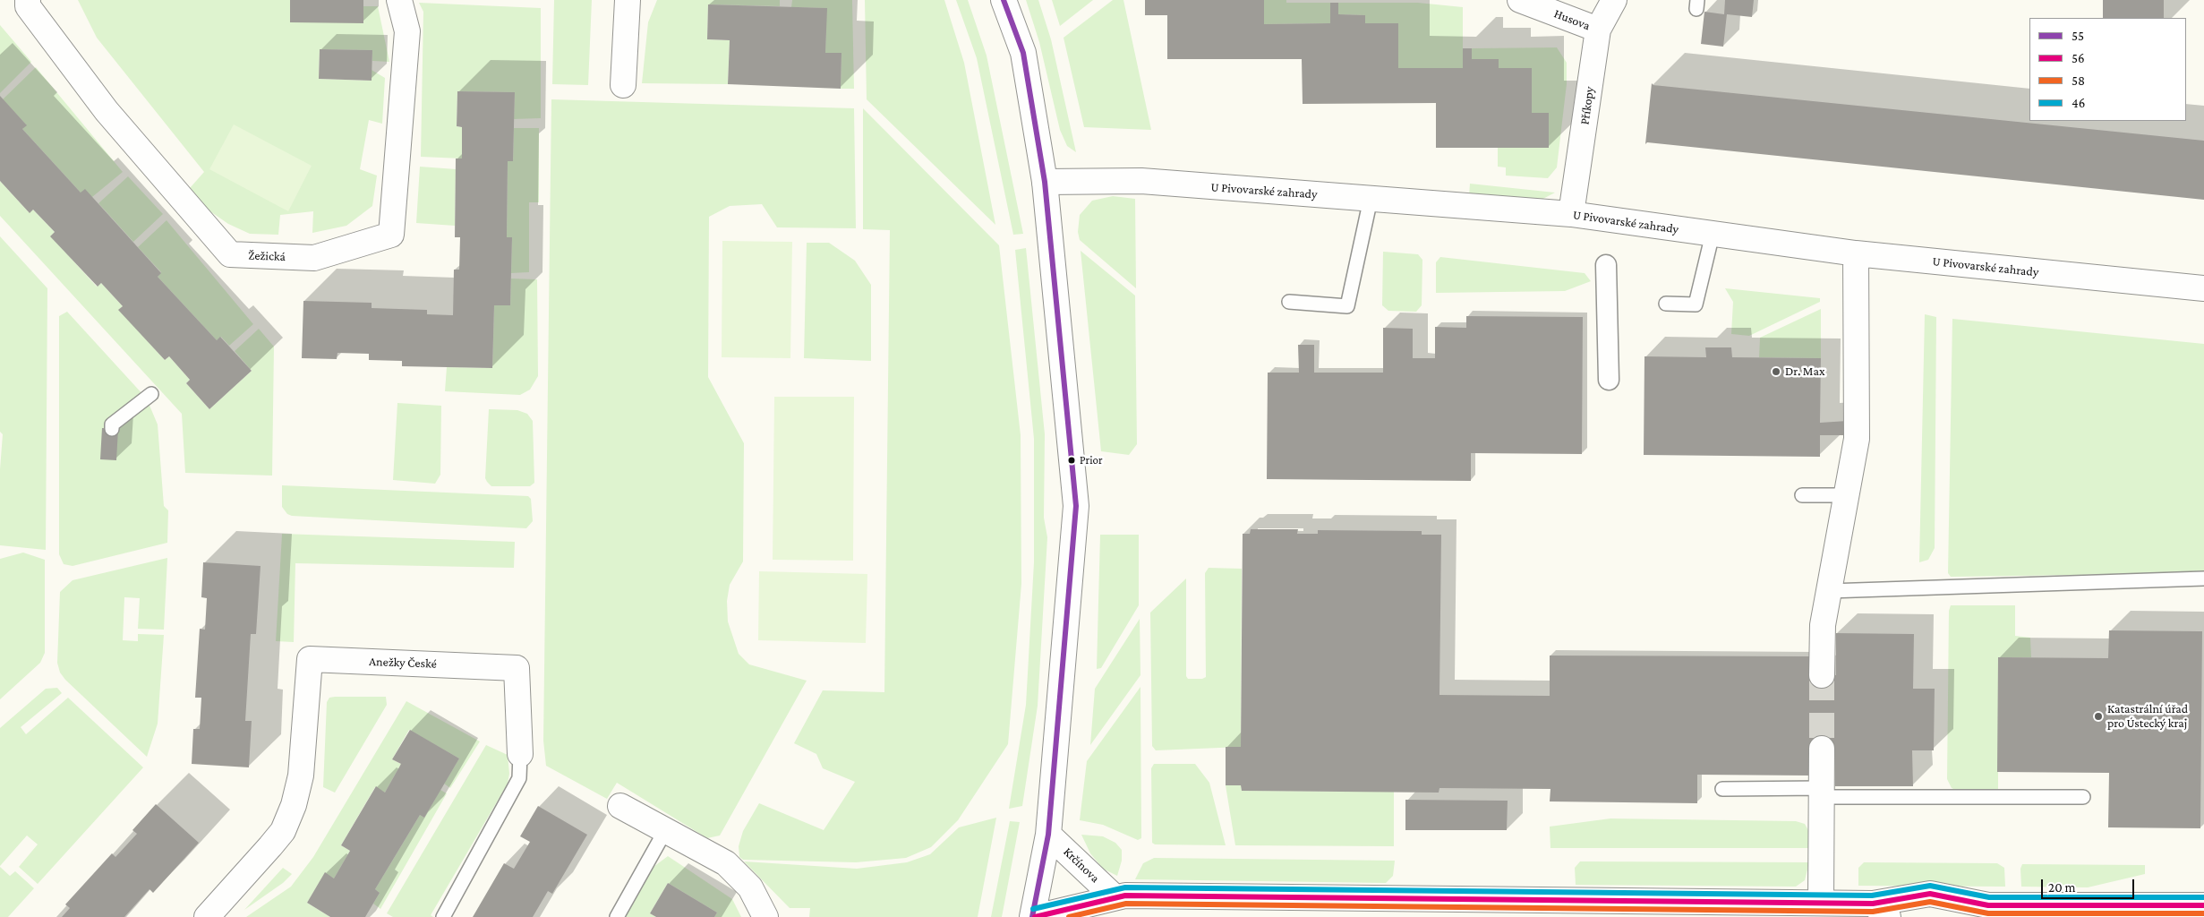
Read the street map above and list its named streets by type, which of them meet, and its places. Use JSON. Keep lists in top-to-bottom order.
{
  "streets": {
    "street": [
      "Husova",
      "Příkopy",
      "U Pivovarské zahrady",
      "Žežická",
      "Anežky České",
      "Krčínova"
    ]
  },
  "crossings": [
    ["Husova", "Příkopy"],
    ["Příkopy", "U Pivovarské zahrady"]
  ],
  "places": ["Dr. Max", "Prior", "Katastrální úřad pro Ústecký kraj"],
  "lines": [
    "transit line 55",
    "transit line 46",
    "transit line 56",
    "transit line 58"
  ],
  "legend": [
    "55",
    "56",
    "58",
    "46"
  ],
  "scale_bar": "20 m"
}
